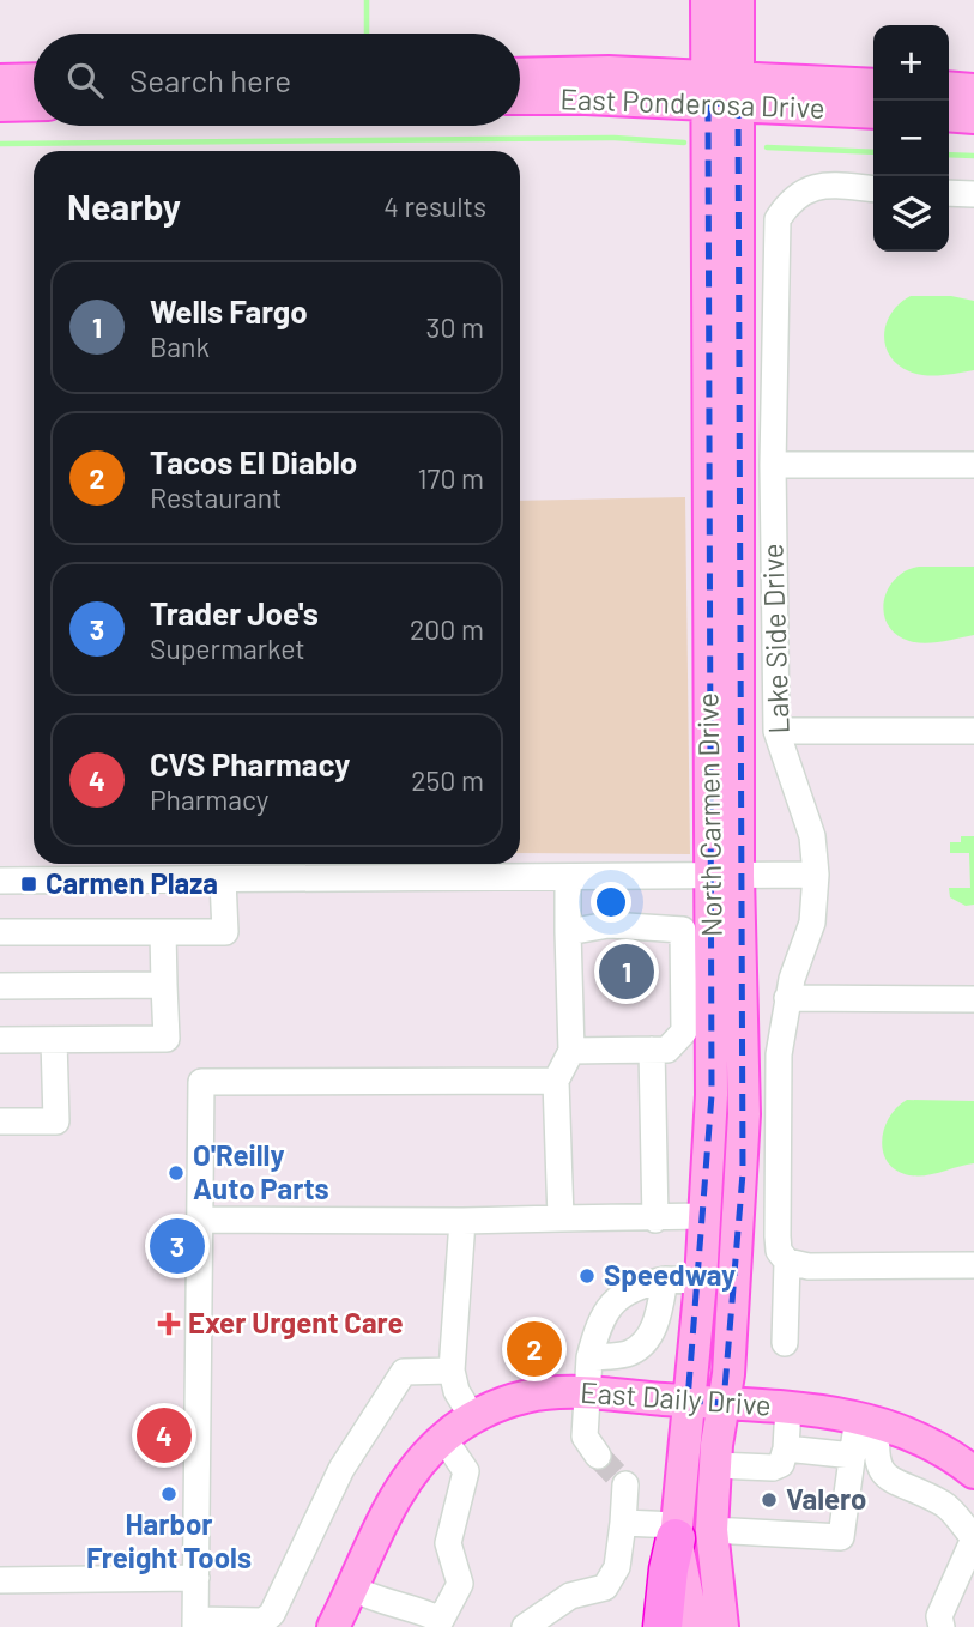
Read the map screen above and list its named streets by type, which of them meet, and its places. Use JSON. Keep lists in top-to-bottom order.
{
  "streets": {
    "main road": ["East Ponderosa Drive", "North Carmen Drive", "East Daily Drive"],
    "street": ["Lake Side Drive"]
  },
  "crossings": [
    ["East Ponderosa Drive", "North Carmen Drive"],
    ["North Carmen Drive", "East Daily Drive"]
  ],
  "places": {
    "transit": ["Carmen Plaza"],
    "other": [
      "O'Reilly Auto Parts",
      "Speedway",
      "Harbor Freight Tools",
      "Valero"
    ],
    "health": ["Exer Urgent Care"]
  },
  "page": {
    "map_buttons": ["+", "−"],
    "search": "Search here",
    "heading": ["Nearby", "4 results"],
    "list": [
      {
        "mark": "1",
        "name": "Wells Fargo",
        "note": "Bank",
        "value": "30 m"
      },
      {
        "mark": "2",
        "name": "Tacos El Diablo",
        "note": "Restaurant",
        "value": "170 m"
      },
      {
        "mark": "3",
        "name": "Trader Joe's",
        "note": "Supermarket",
        "value": "200 m"
      },
      {
        "mark": "4",
        "name": "CVS Pharmacy",
        "note": "Pharmacy",
        "value": "250 m"
      }
    ],
    "pins": [
      "1",
      "3",
      "2",
      "4"
    ]
  }
}
